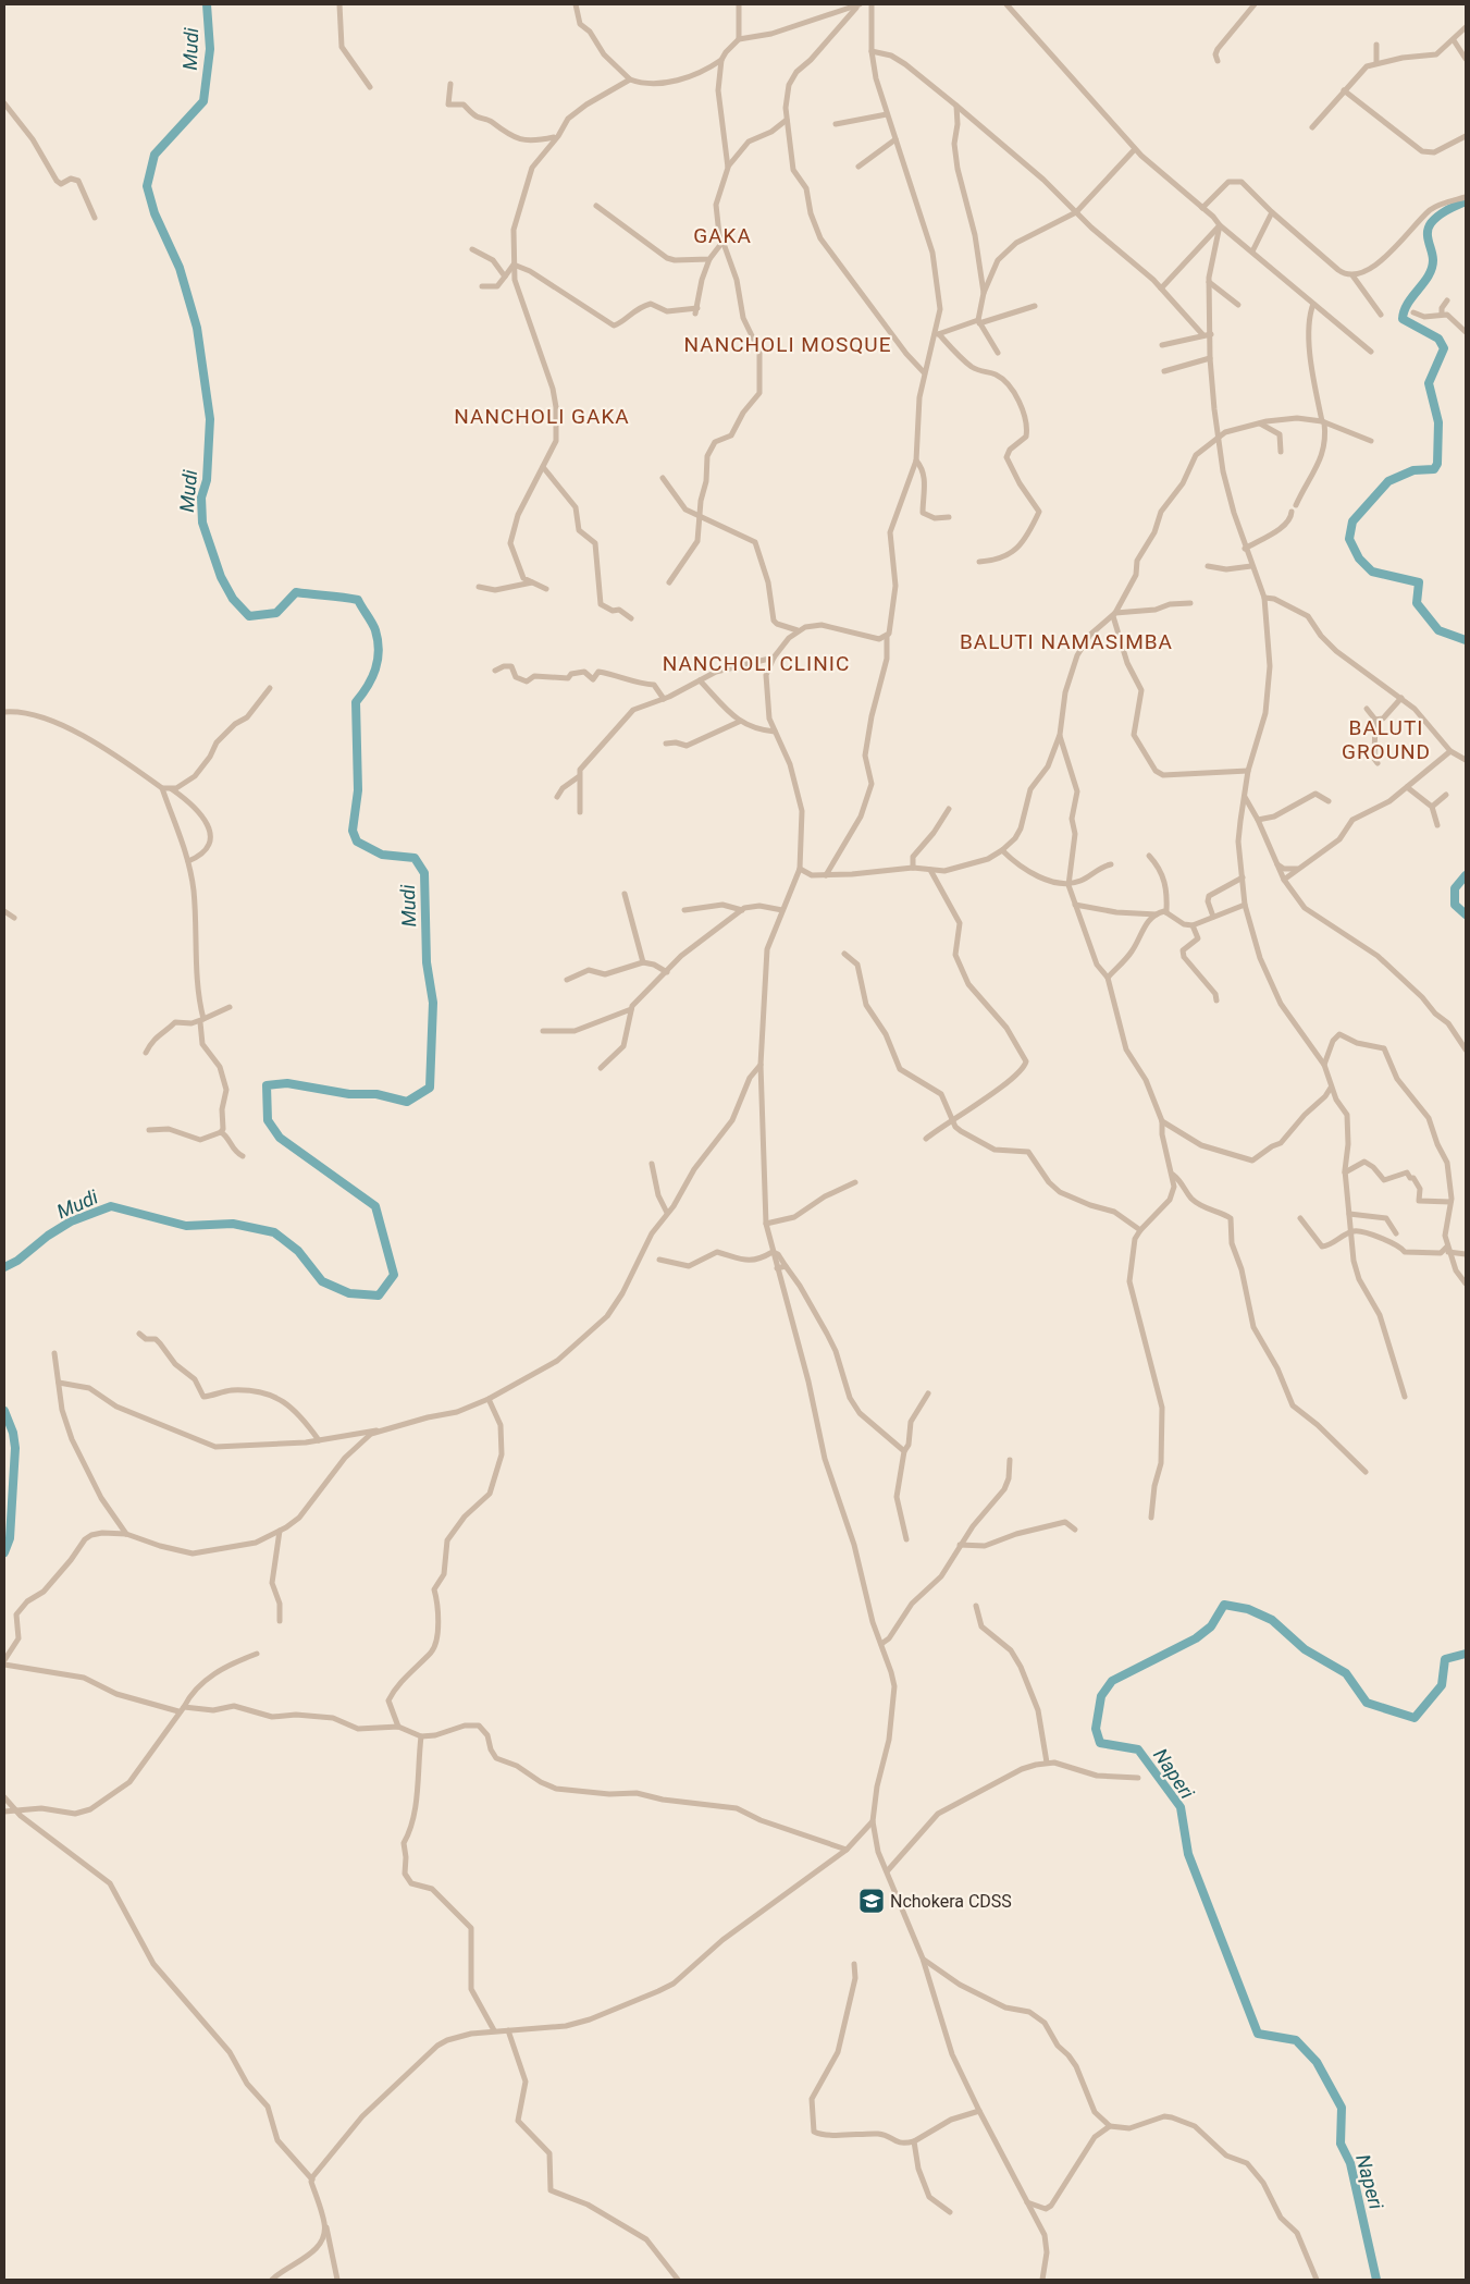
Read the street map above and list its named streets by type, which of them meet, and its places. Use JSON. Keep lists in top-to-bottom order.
{
  "districts": [
    "GAKA",
    "NANCHOLI MOSQUE",
    "NANCHOLI GAKA",
    "BALUTI NAMASIMBA",
    "NANCHOLI CLINIC",
    "BALUTI GROUND"
  ],
  "water": ["Mudi", "Naperi"],
  "places": {
    "school or university": ["Nchokera CDSS"]
  }
}
